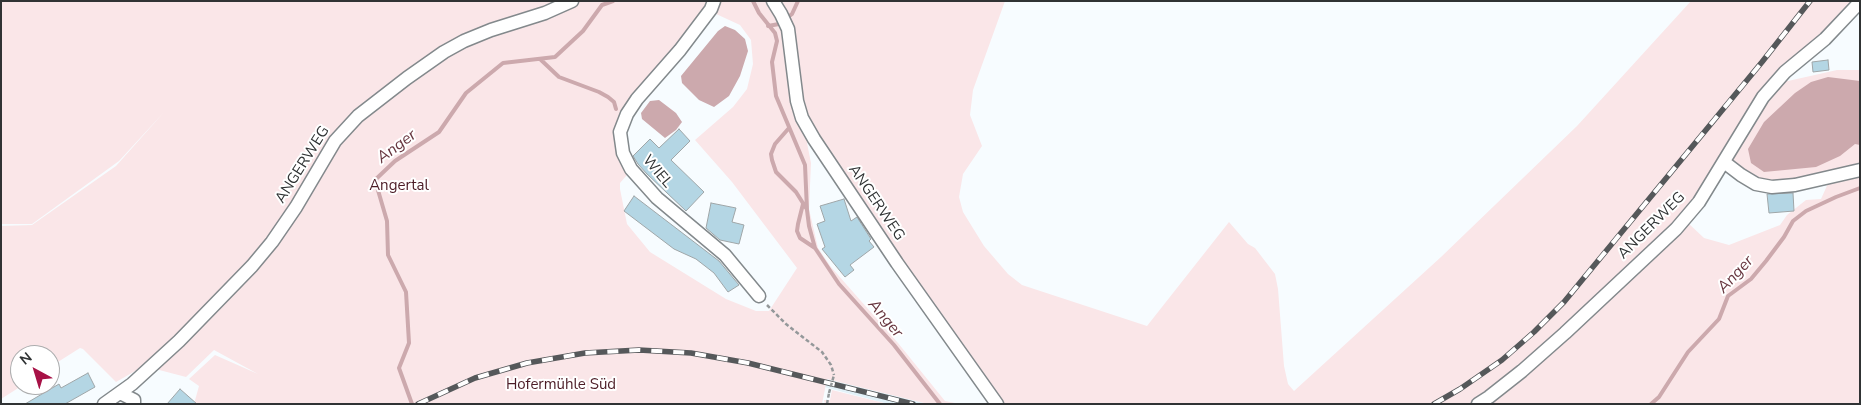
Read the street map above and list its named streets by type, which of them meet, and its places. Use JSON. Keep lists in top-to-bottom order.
{
  "streets": {
    "street": ["ANGERWEG", "WIEL"]
  },
  "water": ["Anger"],
  "parks": ["Angertal", "Hofermühle Süd"],
  "north": "top left"
}
